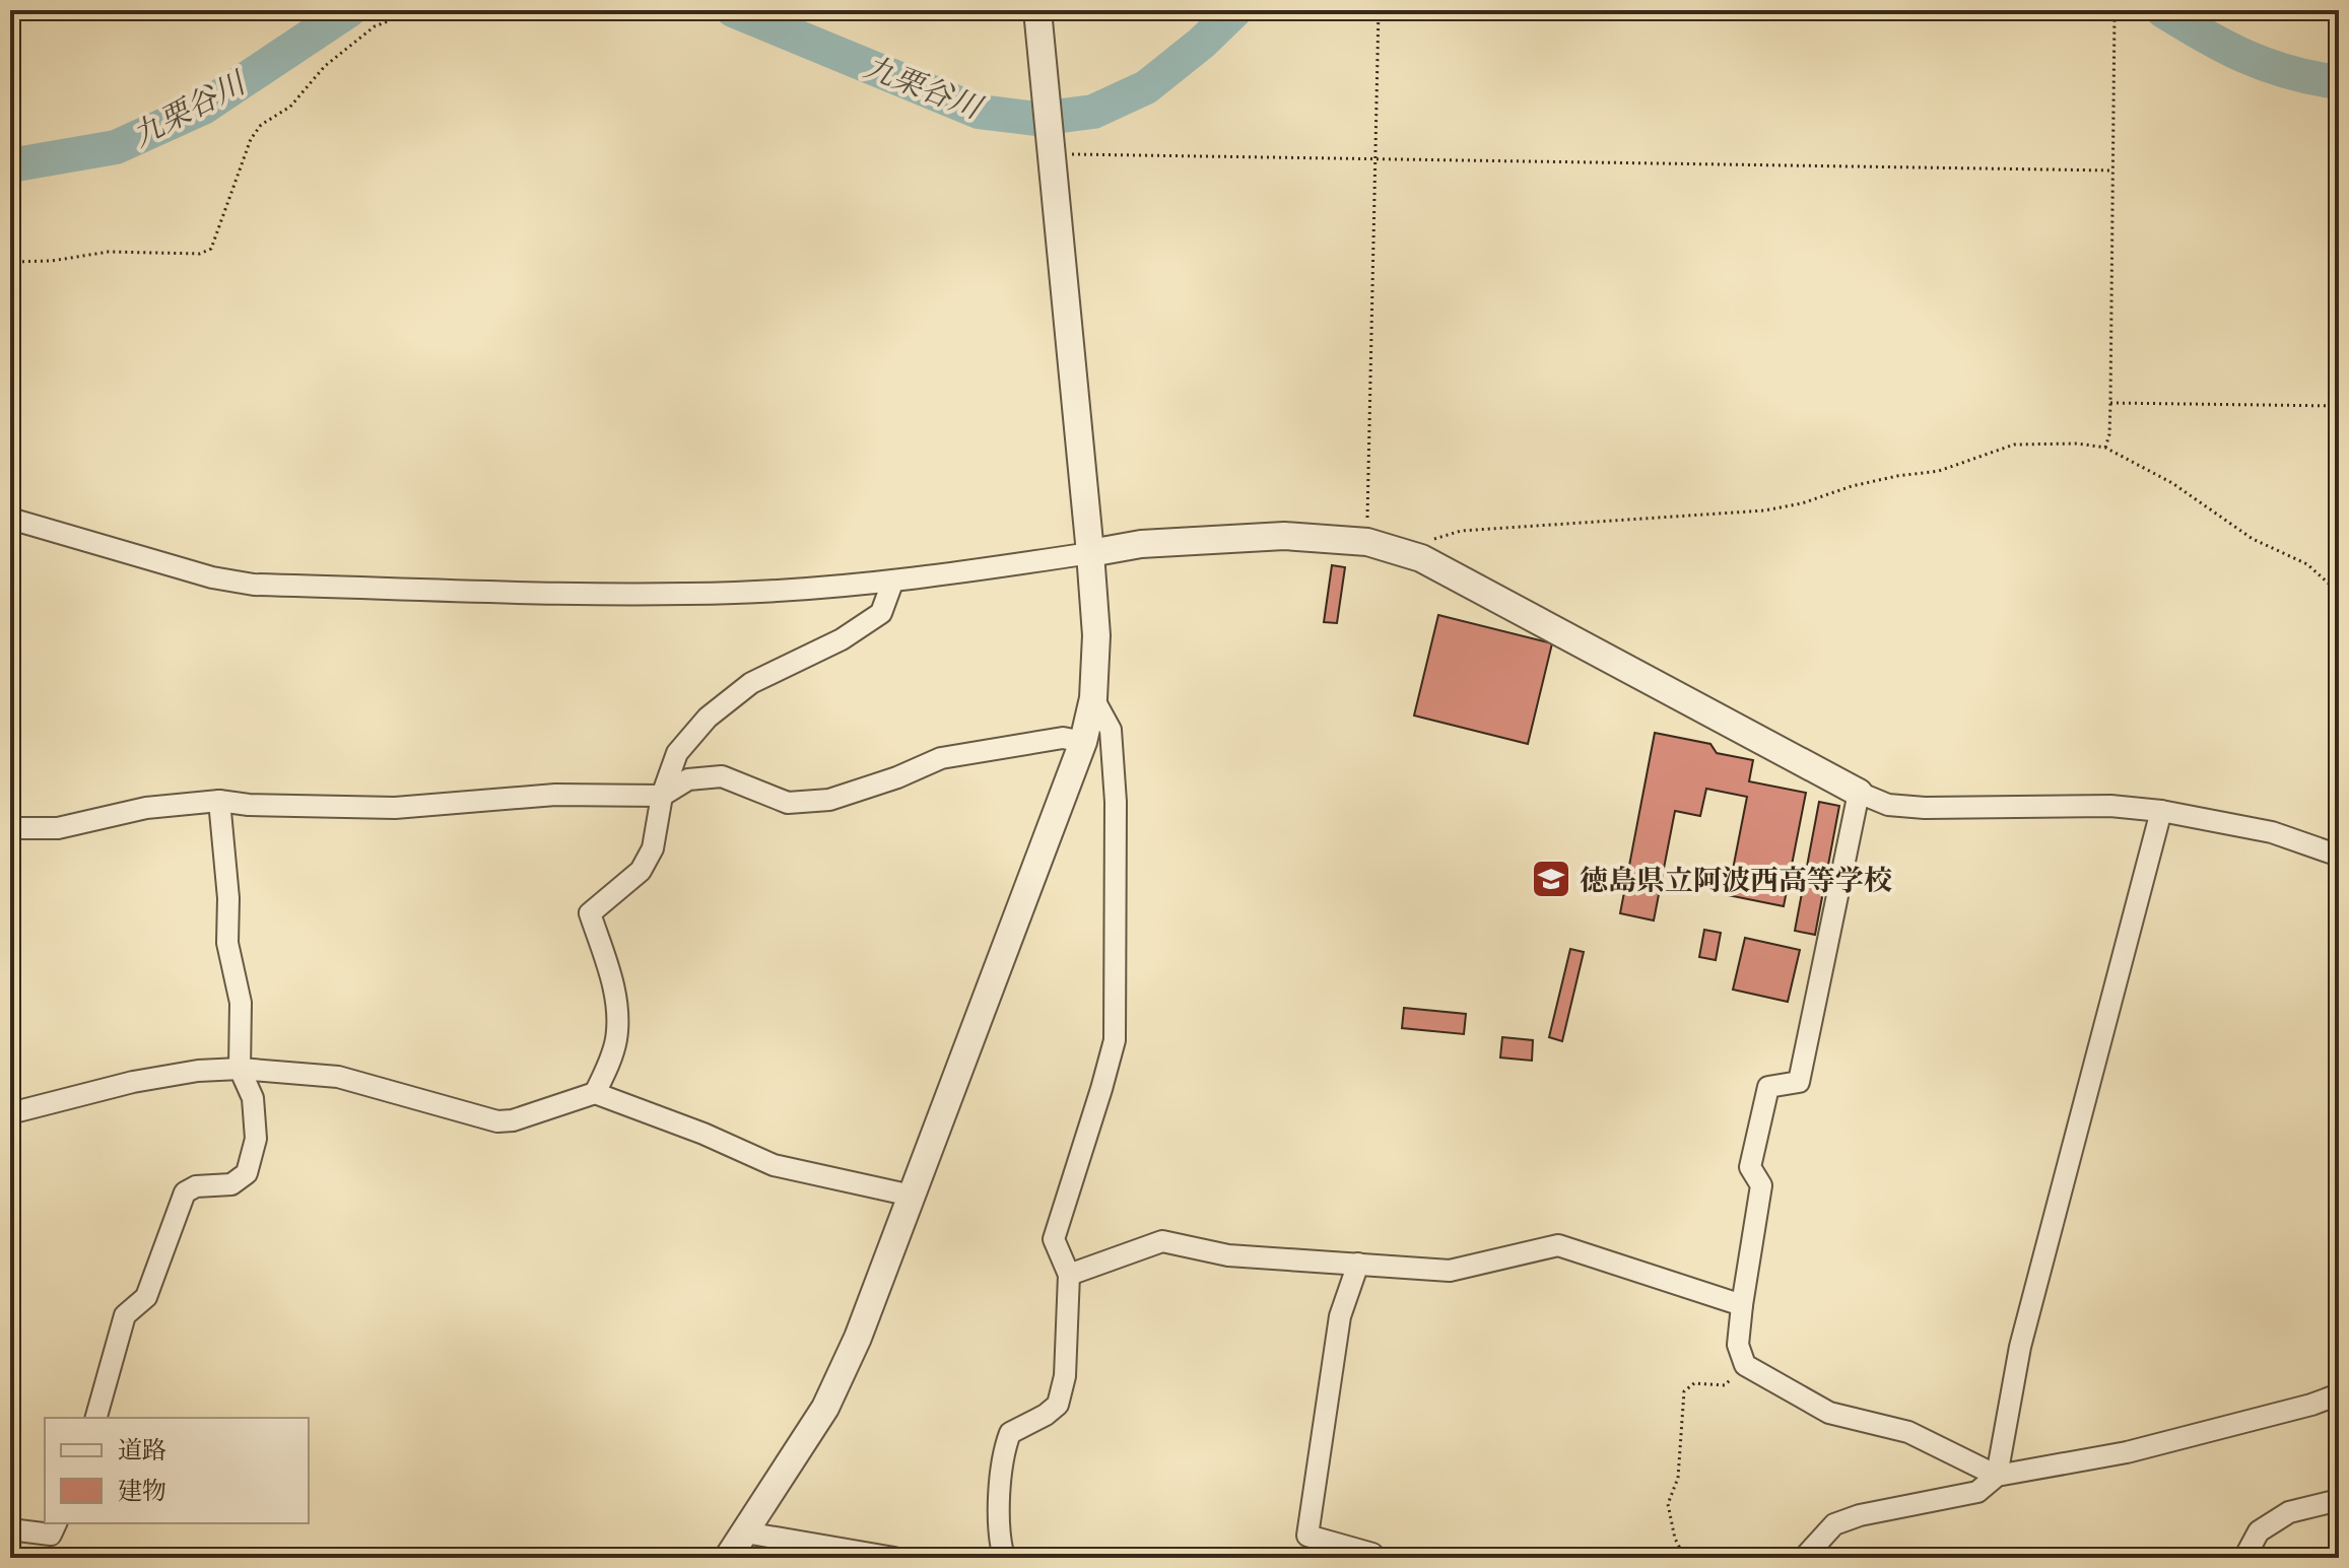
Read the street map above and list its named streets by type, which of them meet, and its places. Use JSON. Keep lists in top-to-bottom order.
{
  "water": ["九栗谷川"],
  "places": {
    "school or university": ["徳島県立阿波西高等学校"]
  },
  "legend": ["道路", "建物"]
}
